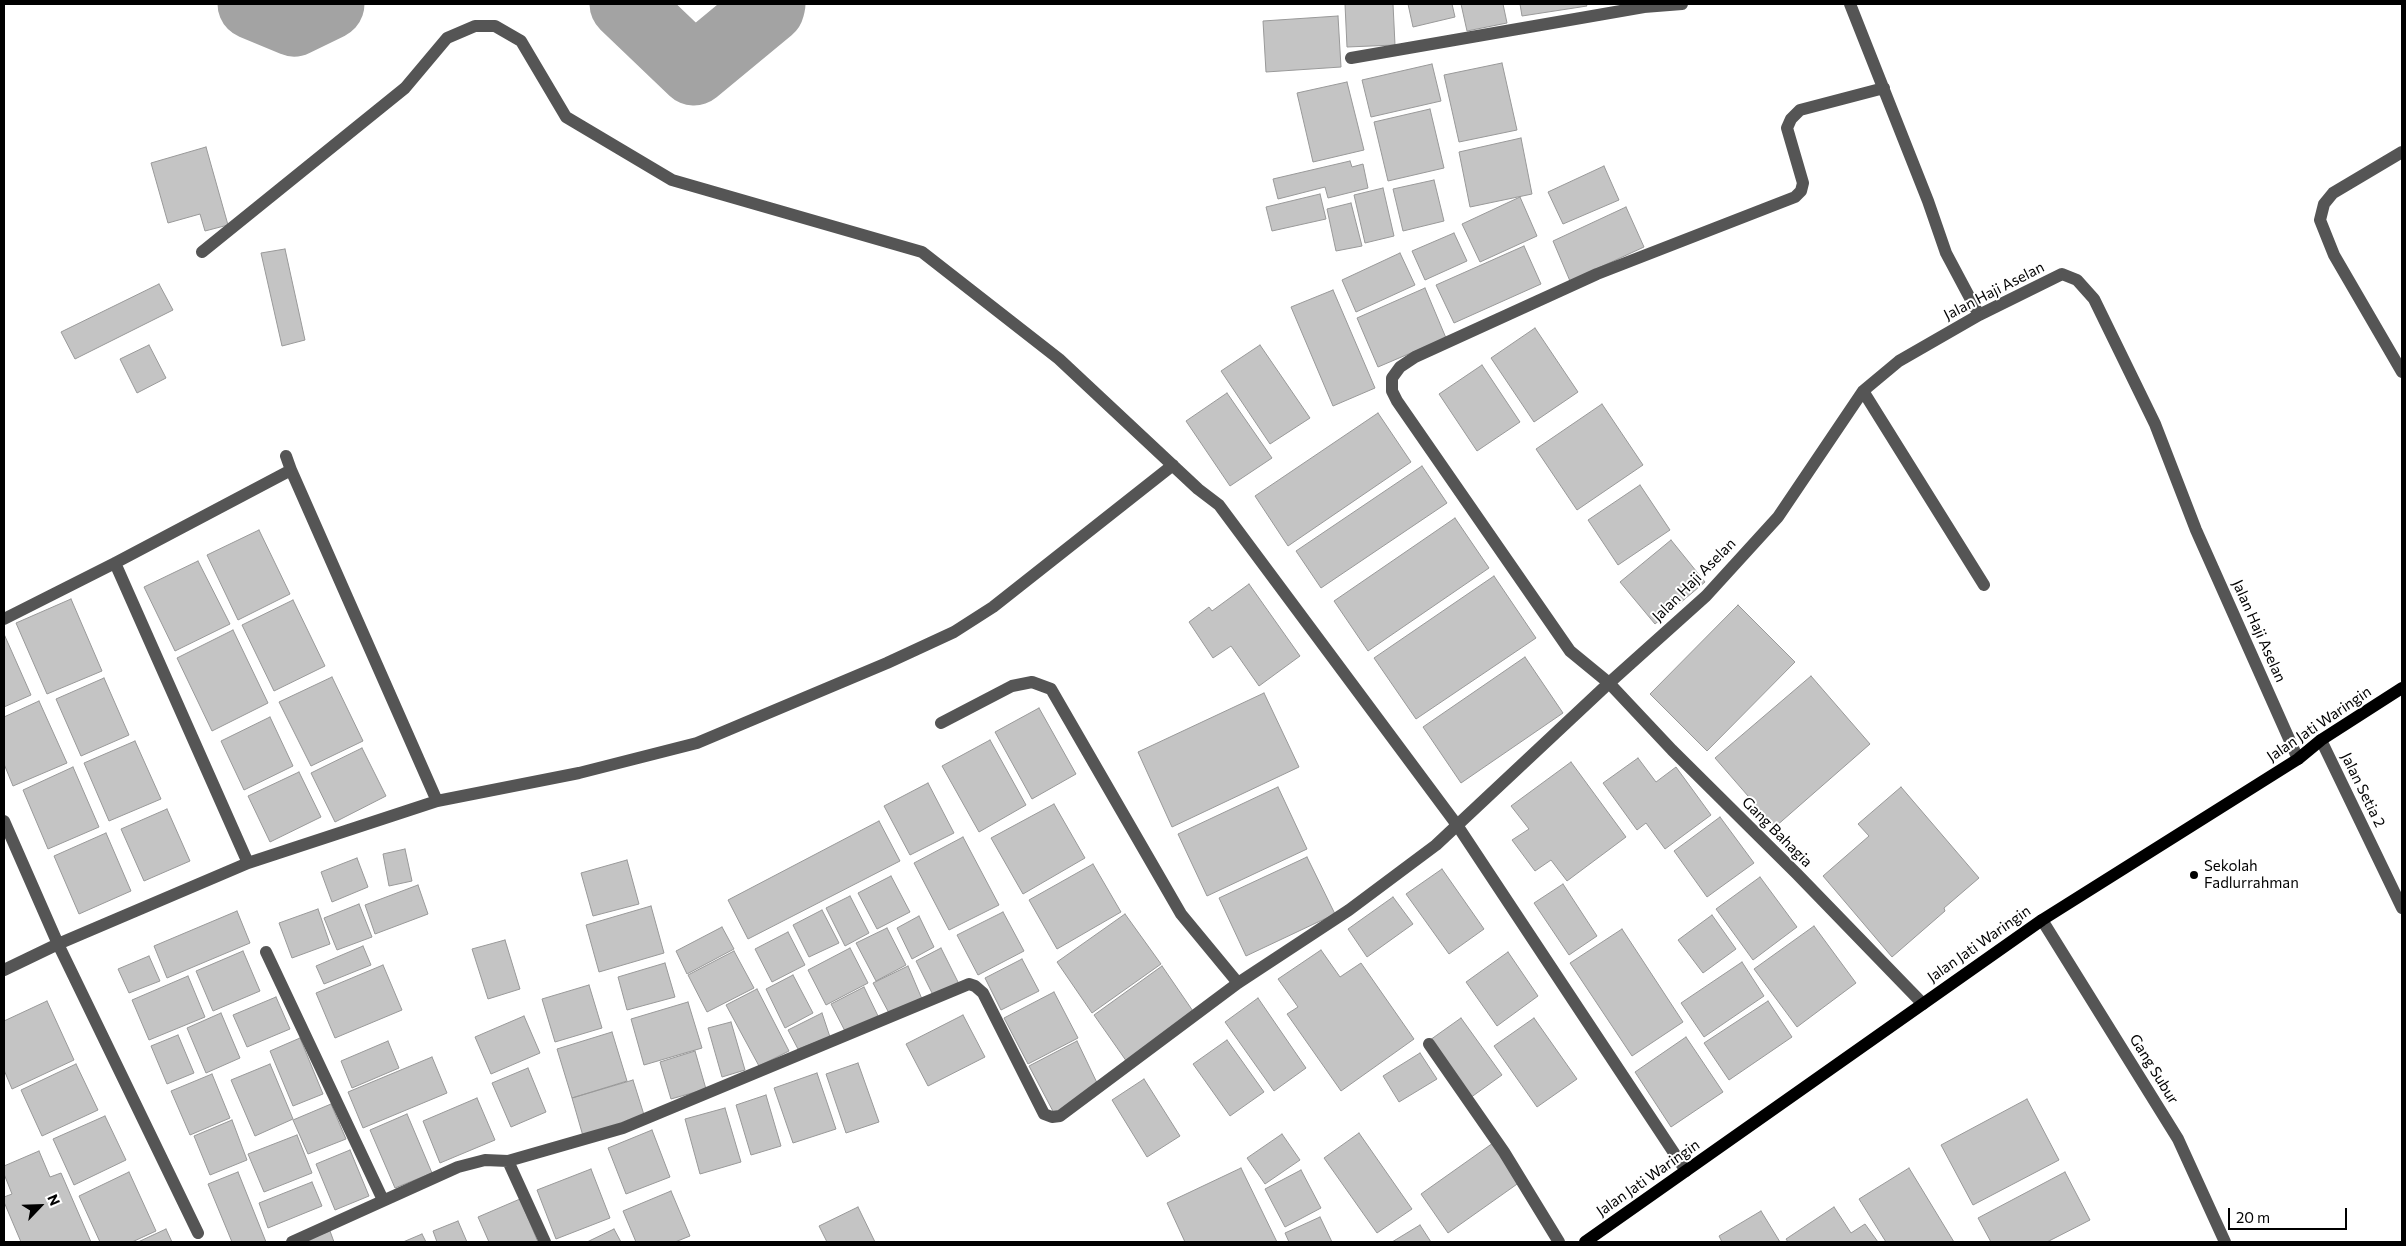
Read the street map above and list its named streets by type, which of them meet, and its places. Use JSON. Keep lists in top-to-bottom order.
{
  "streets": {
    "main road": ["Jalan Jati Waringin"],
    "street": [
      "Jalan Haji Aselan",
      "Jalan Setia 2",
      "Gang Bahagia",
      "Gang Subur"
    ]
  },
  "crossings": [
    ["Jalan Haji Aselan", "Jalan Jati Waringin"],
    ["Jalan Haji Aselan", "Gang Bahagia"],
    ["Jalan Jati Waringin", "Jalan Setia 2"],
    ["Jalan Jati Waringin", "Gang Bahagia"],
    ["Jalan Jati Waringin", "Gang Subur"]
  ],
  "places": ["Sekolah Fadlurrahman"],
  "scale_bar": "20 m",
  "north": "top right"
}
